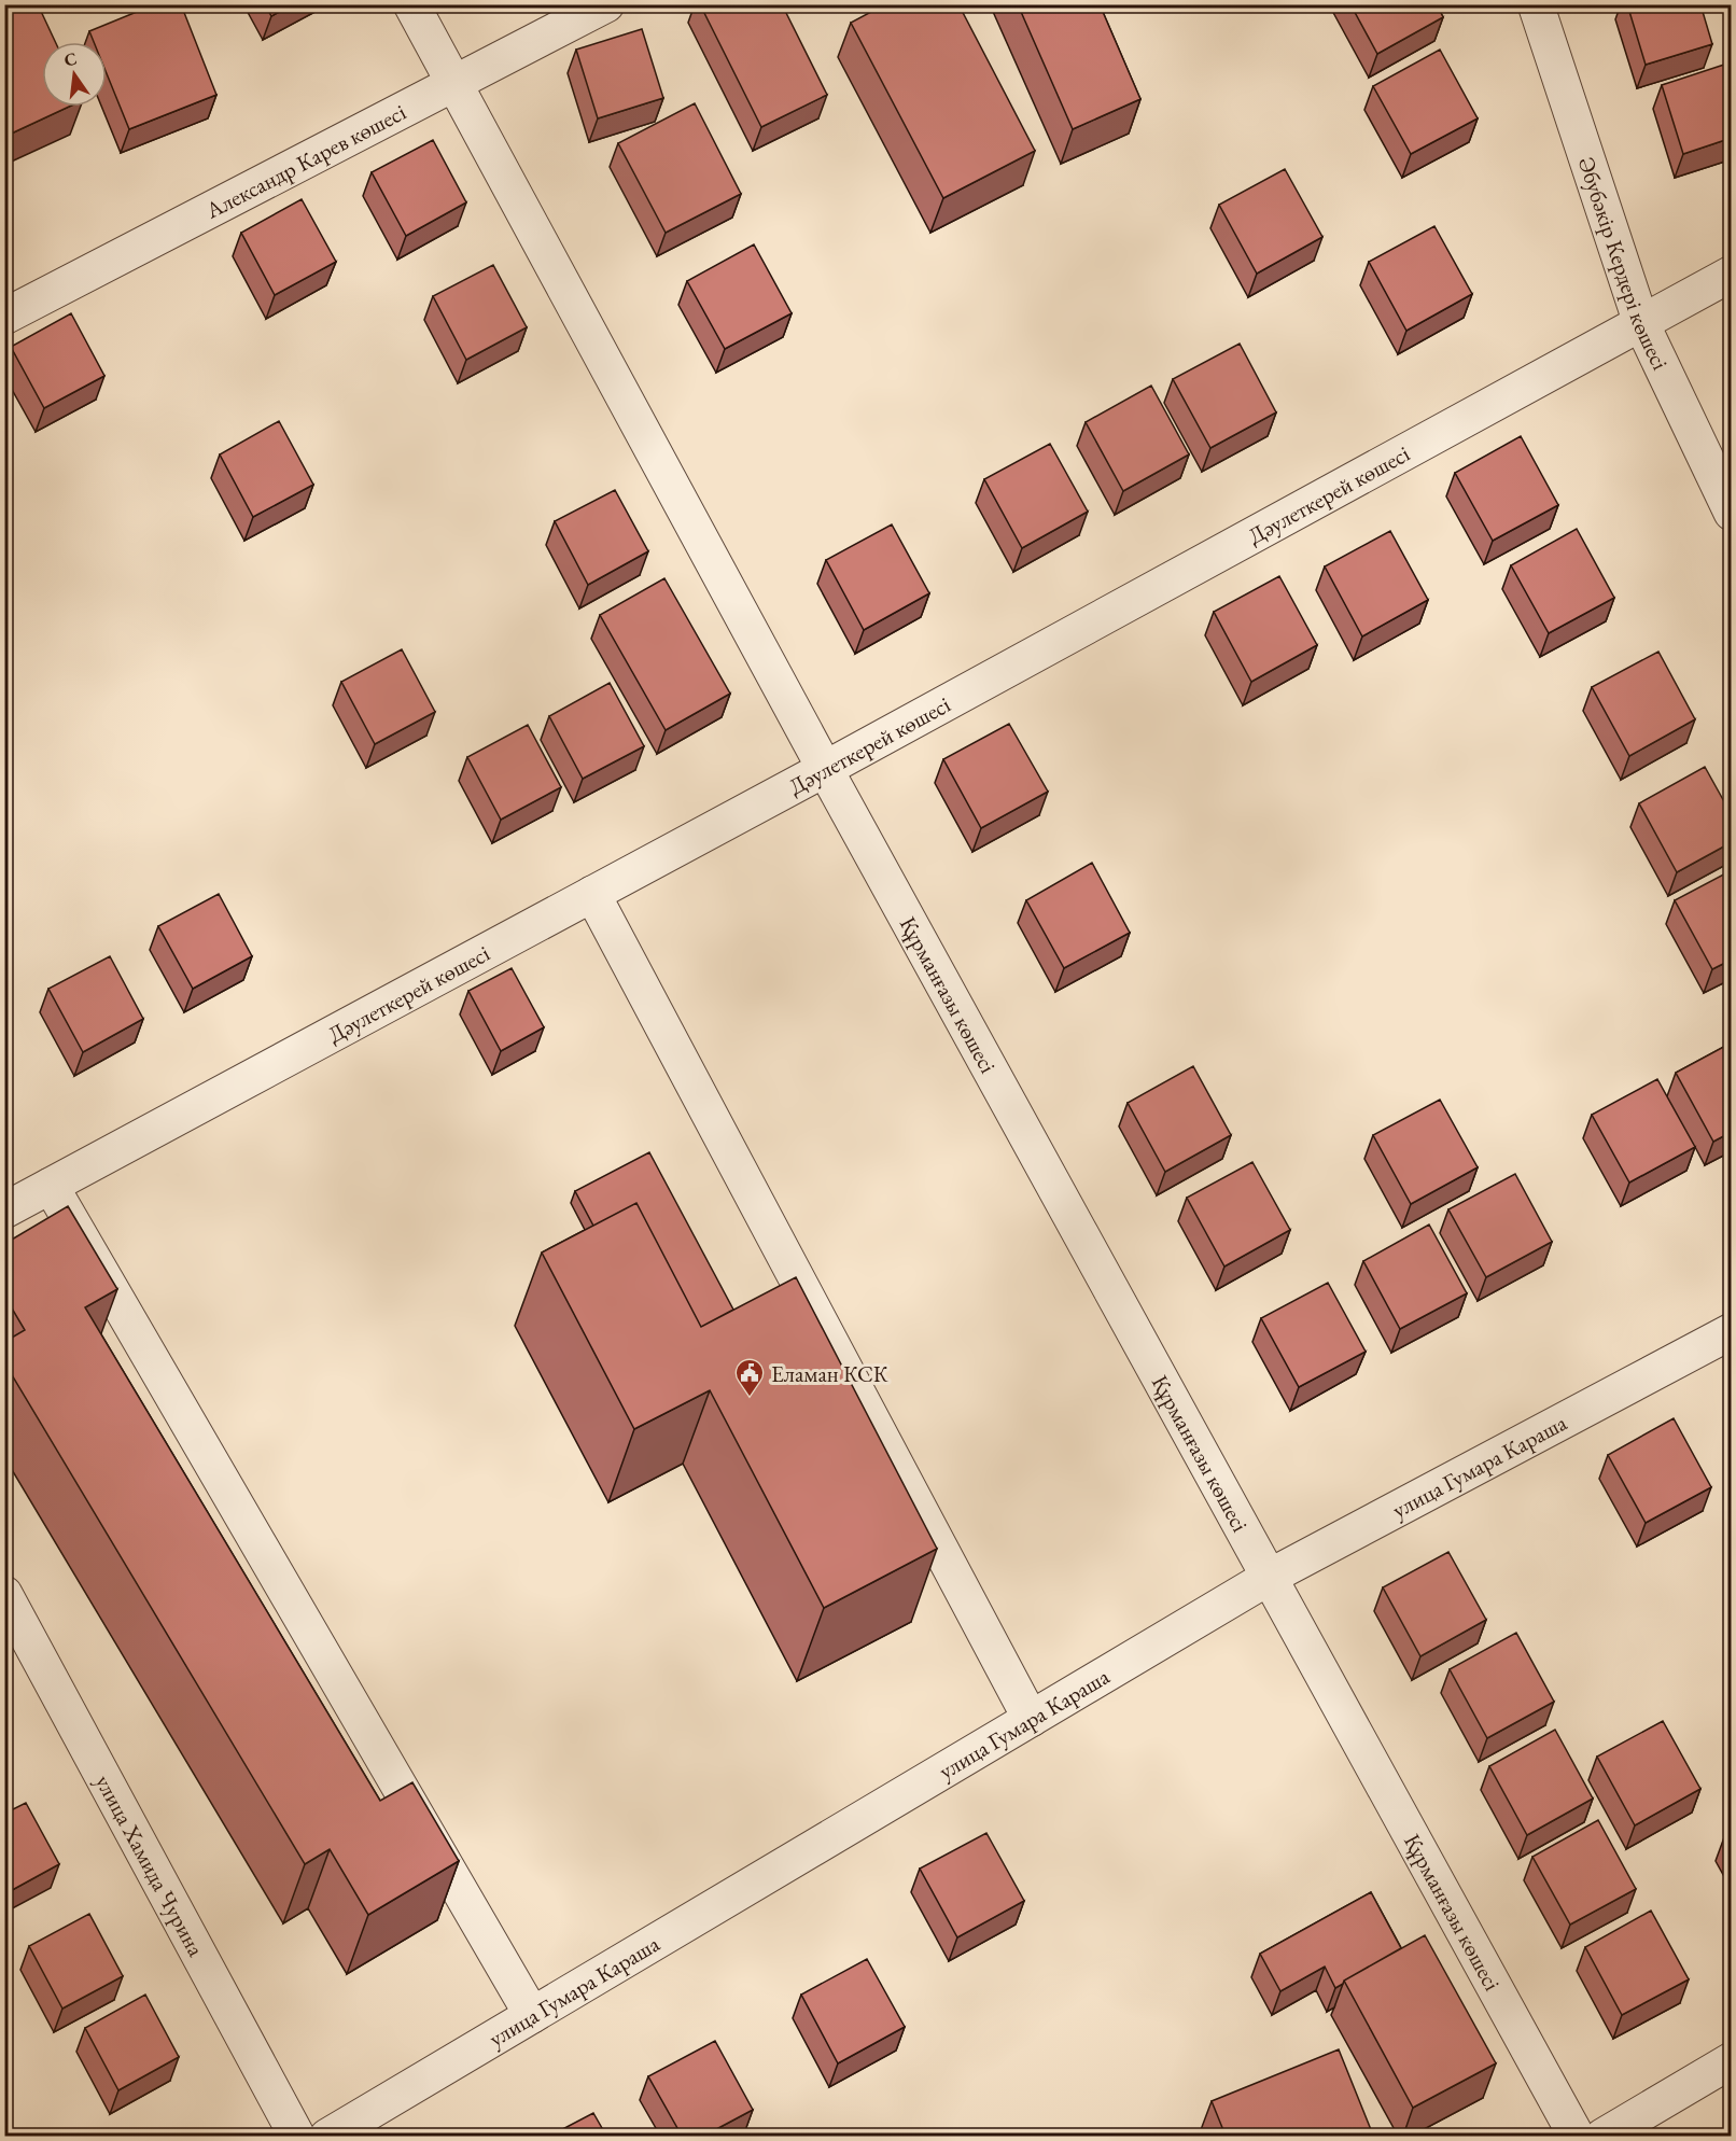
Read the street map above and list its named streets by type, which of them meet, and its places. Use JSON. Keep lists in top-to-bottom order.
{
  "streets": {
    "street": [
      "Александр Карев көшесі",
      "Әбубәкір Кердері көшесі",
      "Дәулеткерей көшесі",
      "Құрманғазы көшесі",
      "улица Гумара Караша",
      "улица Хамида Чурина"
    ]
  },
  "crossings": [
    ["Александр Карев көшесі", "Құрманғазы көшесі"],
    ["Әбубәкір Кердері көшесі", "Дәулеткерей көшесі"],
    ["Дәулеткерей көшесі", "Құрманғазы көшесі"],
    ["Құрманғазы көшесі", "улица Гумара Караша"]
  ],
  "places": {
    "public building": ["Еламан КСК"]
  },
  "north": "top"
}
